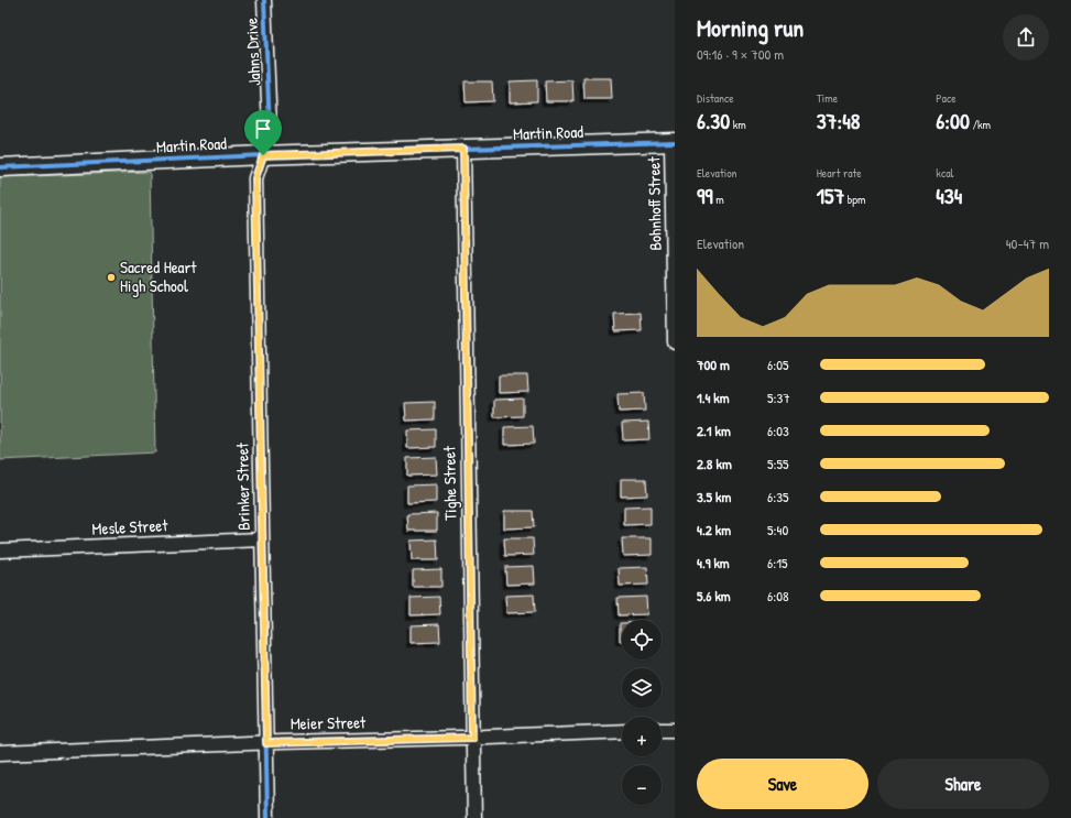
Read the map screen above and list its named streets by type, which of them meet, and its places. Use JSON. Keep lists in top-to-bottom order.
{
  "streets": {
    "street": [
      "Jahns Drive",
      "Martin Road",
      "Bohnhoff Street",
      "Tighe Street",
      "Brinker Street",
      "Mesle Street",
      "Meier Street"
    ]
  },
  "crossings": [
    ["Jahns Drive", "Martin Road"],
    ["Jahns Drive", "Brinker Street"],
    ["Martin Road", "Bohnhoff Street"],
    ["Martin Road", "Tighe Street"],
    ["Martin Road", "Brinker Street"],
    ["Tighe Street", "Meier Street"],
    ["Brinker Street", "Mesle Street"],
    ["Brinker Street", "Meier Street"]
  ],
  "places": ["Sacred Heart High School"],
  "page": {
    "heading": ["Morning run", "09:16 · 9 × 700 m"],
    "stats": [
      ["Distance", "6.30 km"],
      ["Time", "37:48"],
      ["Pace", "6:00 /km"],
      ["Elevation", "99 m"],
      ["Heart rate", "157 bpm"],
      ["kcal", "434"]
    ],
    "chart": ["Elevation", "40–47 m"],
    "list": [
      {
        "name": "700 m",
        "note": "6:05"
      },
      {
        "name": "1.4 km",
        "note": "5:37"
      },
      {
        "name": "2.1 km",
        "note": "6:03"
      },
      {
        "name": "2.8 km",
        "note": "5:55"
      },
      {
        "name": "3.5 km",
        "note": "6:35"
      },
      {
        "name": "4.2 km",
        "note": "5:40"
      },
      {
        "name": "4.9 km",
        "note": "6:15"
      },
      {
        "name": "5.6 km",
        "note": "6:08"
      }
    ],
    "map_buttons": ["+", "−"],
    "buttons": ["Save", "Share"]
  }
}
